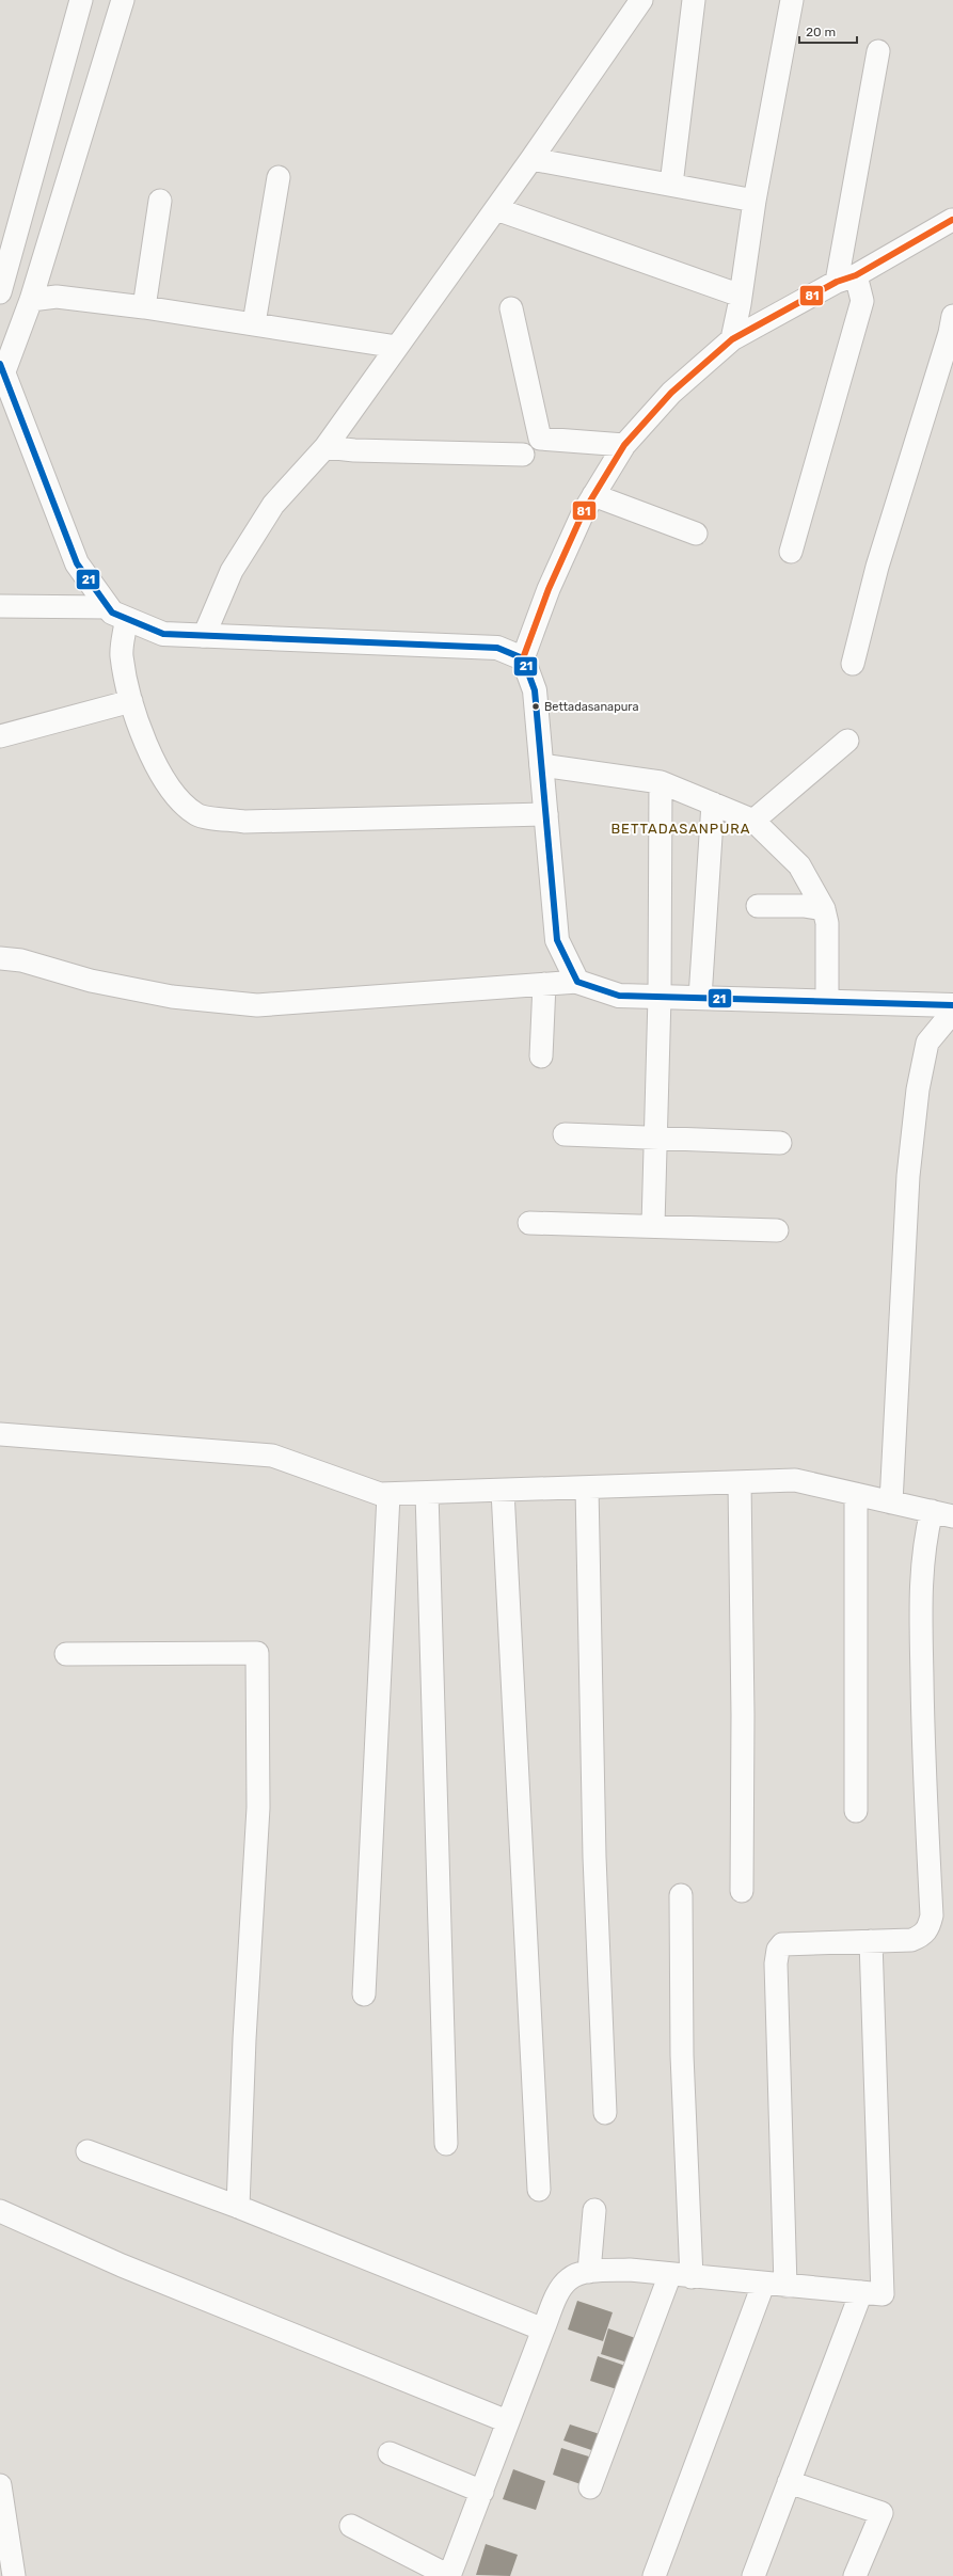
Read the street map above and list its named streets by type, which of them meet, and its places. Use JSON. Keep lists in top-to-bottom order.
{
  "districts": ["BETTADASANPURA"],
  "places": ["Bettadasanapura"],
  "lines": ["transit line 81", "transit line 21"],
  "scale_bar": "20 m"
}
